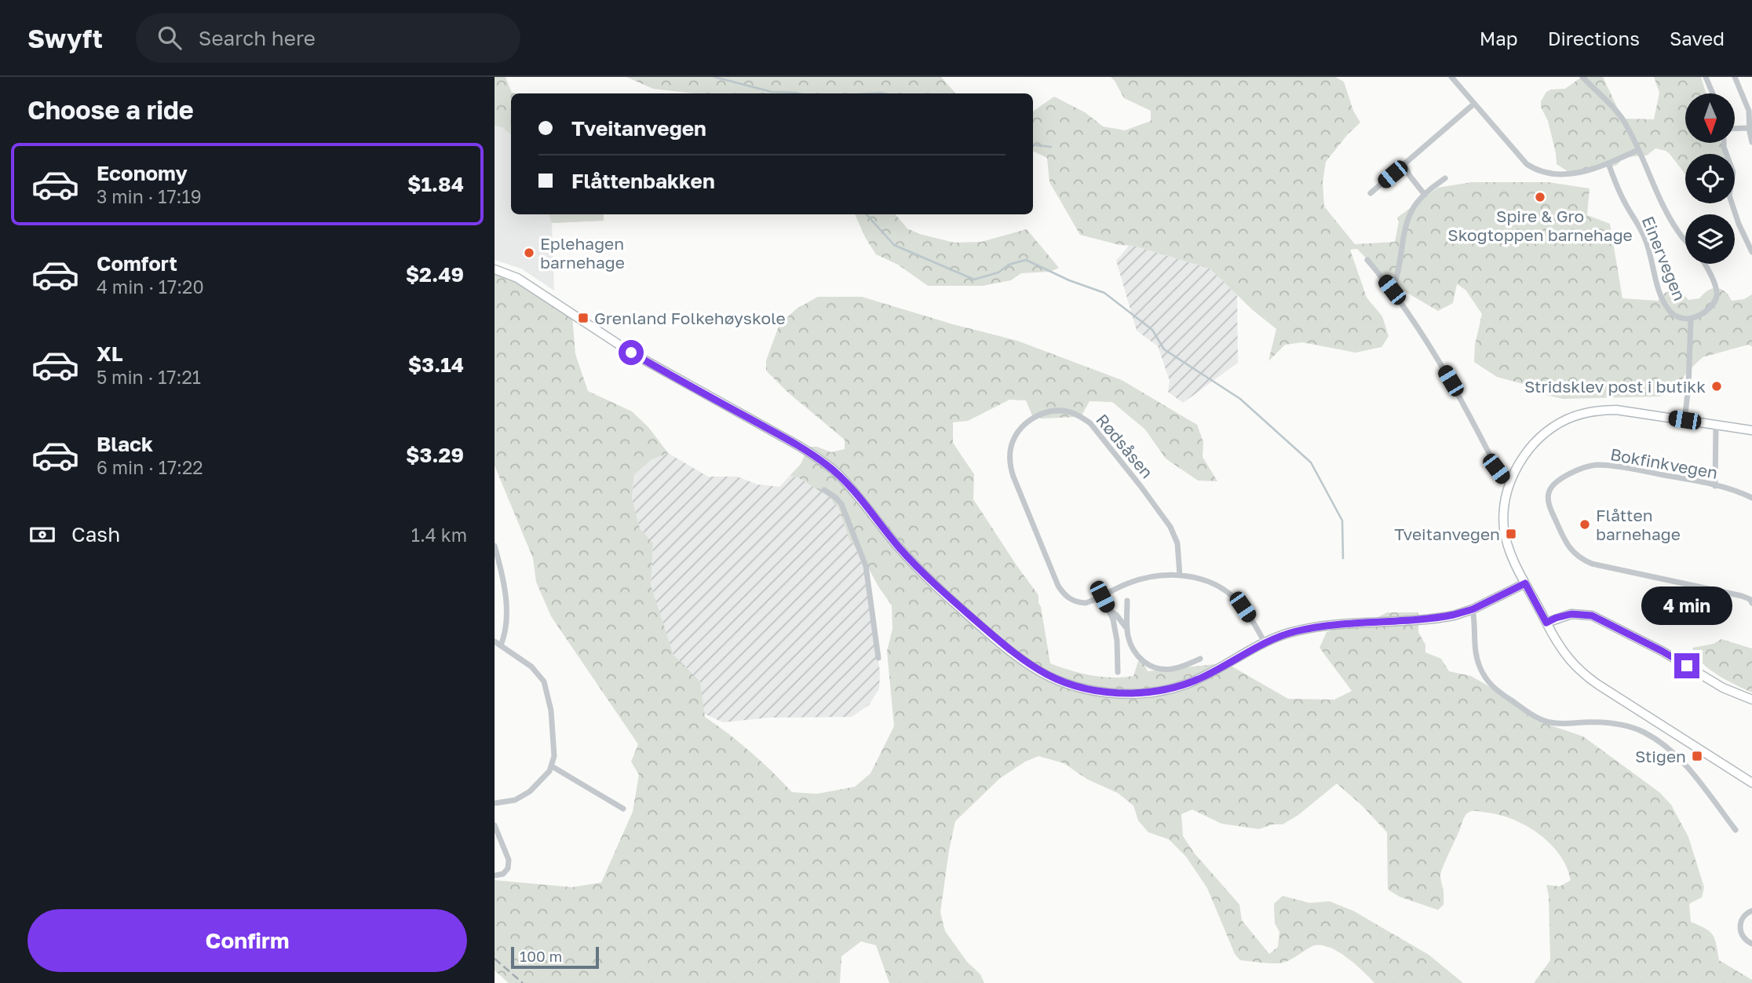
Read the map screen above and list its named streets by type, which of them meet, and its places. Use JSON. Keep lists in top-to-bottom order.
{
  "streets": {
    "street": ["Einervegen", "Rødsåsen", "Bokfinkvegen"]
  },
  "places": {
    "other": [
      "Spire & Gro Skogtoppen barnehage",
      "Eplehagen barnehage",
      "Stridsklev post i butikk",
      "Flåtten barnehage"
    ],
    "transit": ["Grenland Folkehøyskole", "Tveitanvegen", "Stigen"]
  },
  "scale_bar": "100 m",
  "north": "bottom",
  "page": {
    "header": "Swyft",
    "search": "Search here",
    "nav": ["Map", "Directions", "Saved"],
    "heading": "Choose a ride",
    "banner": ["Tveitanvegen", "Flåttenbakken"],
    "list": [
      {
        "name": "Economy",
        "note": "3 min · 17:19",
        "value": "$1.84"
      },
      {
        "name": "Comfort",
        "note": "4 min · 17:20",
        "value": "$2.49"
      },
      {
        "name": "XL",
        "note": "5 min · 17:21",
        "value": "$3.14"
      },
      {
        "name": "Black",
        "note": "6 min · 17:22",
        "value": "$3.29"
      }
    ],
    "pay": ["Cash", "1.4 km"],
    "bubble": "4 min",
    "buttons": "Confirm",
    "scale": "100 m"
  }
}
